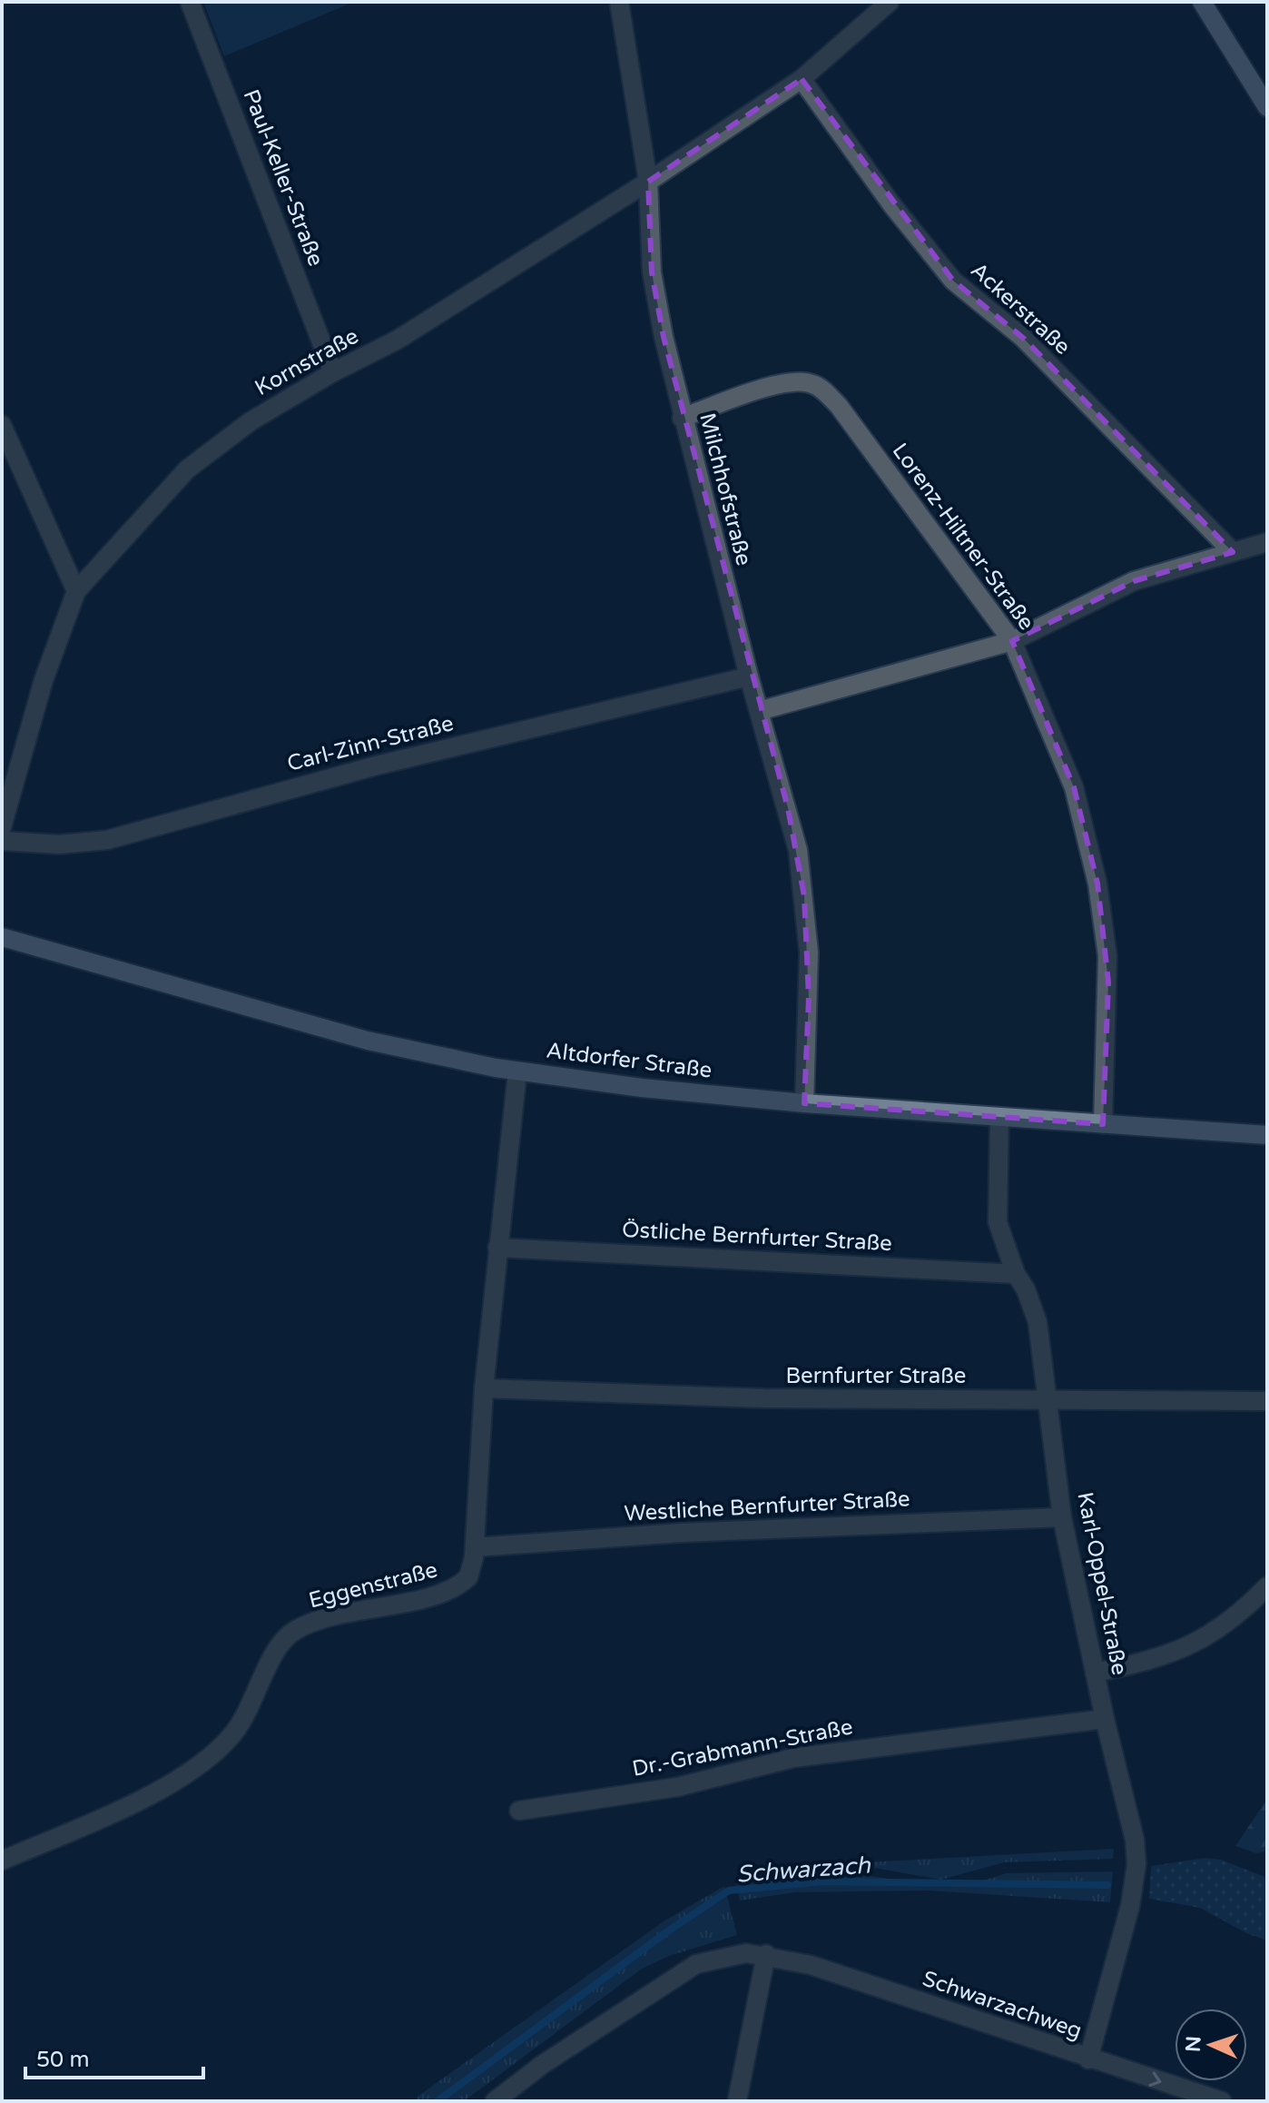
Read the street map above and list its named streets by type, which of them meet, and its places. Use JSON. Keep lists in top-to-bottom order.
{
  "streets": {
    "main road": ["Altdorfer Straße"],
    "street": [
      "Paul-Keller-Straße",
      "Ackerstraße",
      "Kornstraße",
      "Milchhofstraße",
      "Lorenz-Hiltner-Straße",
      "Carl-Zinn-Straße",
      "Östliche Bernfurter Straße",
      "Bernfurter Straße",
      "Westliche Bernfurter Straße",
      "Karl-Oppel-Straße",
      "Eggenstraße",
      "Dr.-Grabmann-Straße",
      "Schwarzachweg"
    ]
  },
  "crossings": [
    ["Paul-Keller-Straße", "Kornstraße"],
    ["Kornstraße", "Milchhofstraße"],
    ["Milchhofstraße", "Lorenz-Hiltner-Straße"],
    ["Milchhofstraße", "Carl-Zinn-Straße"],
    ["Milchhofstraße", "Altdorfer Straße"],
    ["Lorenz-Hiltner-Straße", "Altdorfer Straße"],
    ["Altdorfer Straße", "Karl-Oppel-Straße"],
    ["Altdorfer Straße", "Eggenstraße"],
    ["Östliche Bernfurter Straße", "Karl-Oppel-Straße"],
    ["Östliche Bernfurter Straße", "Eggenstraße"],
    ["Bernfurter Straße", "Karl-Oppel-Straße"],
    ["Bernfurter Straße", "Eggenstraße"],
    ["Westliche Bernfurter Straße", "Karl-Oppel-Straße"],
    ["Westliche Bernfurter Straße", "Eggenstraße"],
    ["Karl-Oppel-Straße", "Dr.-Grabmann-Straße"],
    ["Karl-Oppel-Straße", "Schwarzachweg"]
  ],
  "water": ["Schwarzach"],
  "scale_bar": "50 m",
  "north": "left"
}
